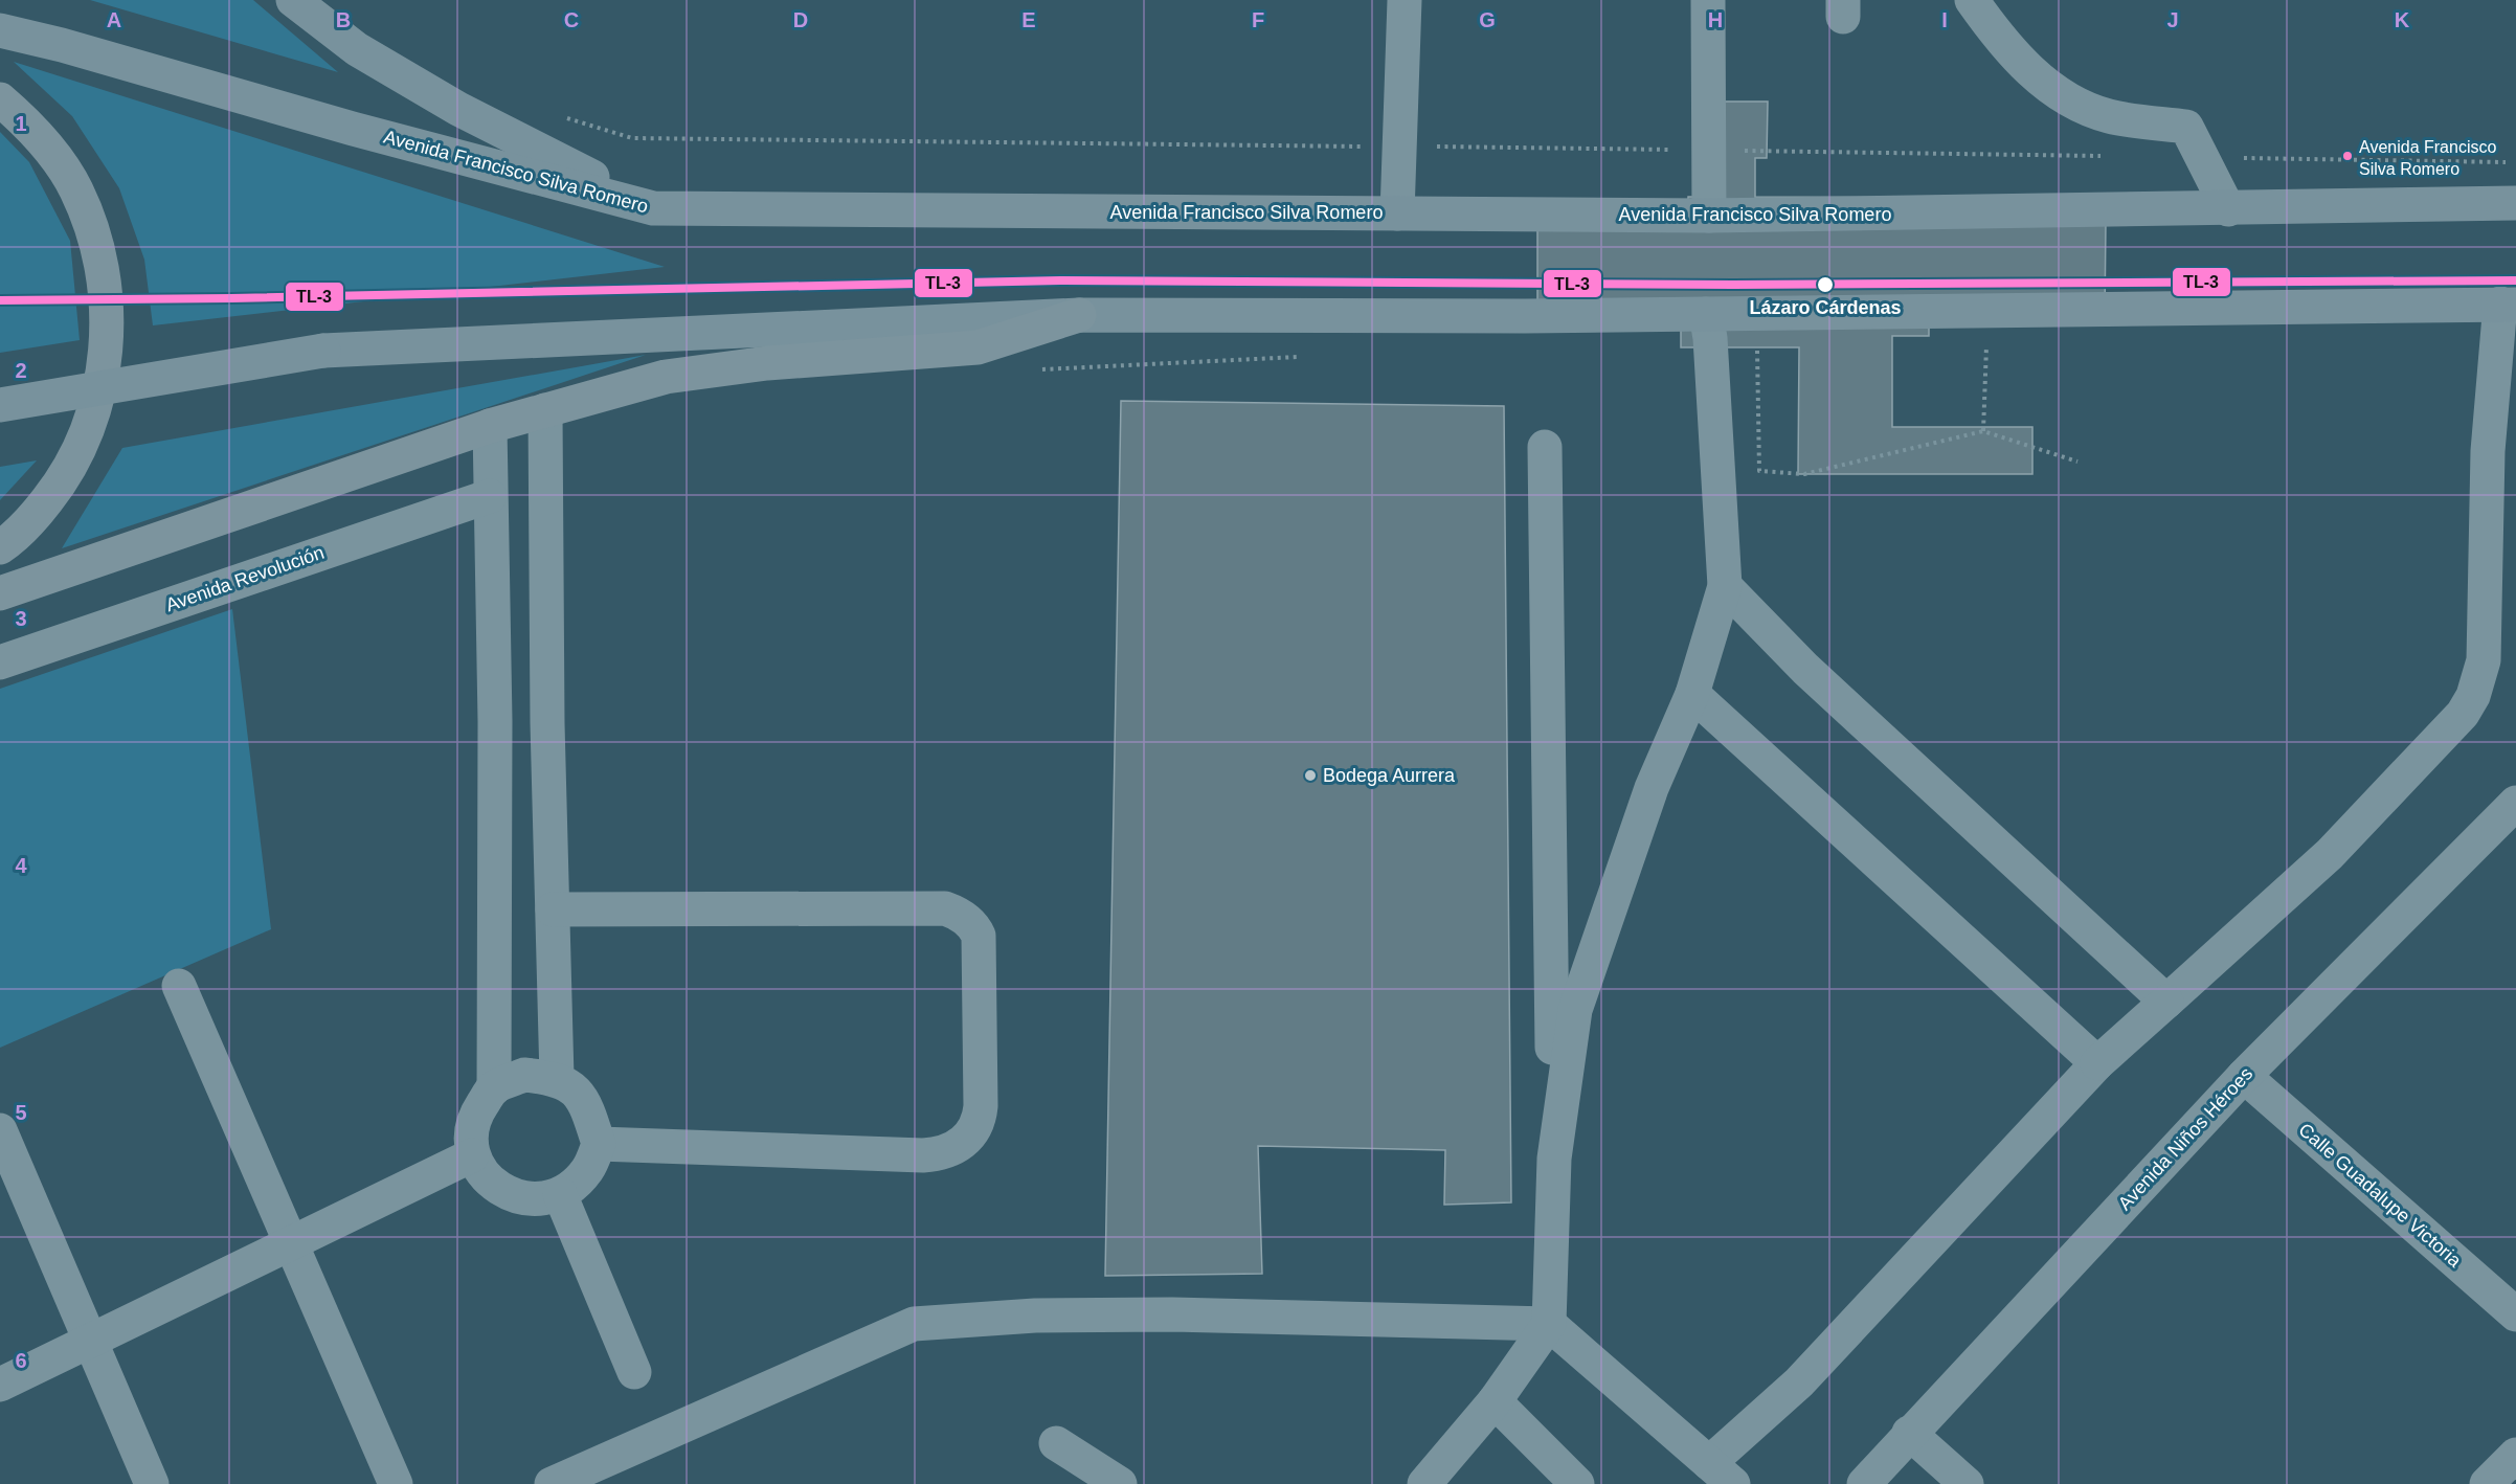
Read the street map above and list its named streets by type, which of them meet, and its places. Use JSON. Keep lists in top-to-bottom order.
{
  "streets": {
    "main road": ["Avenida Francisco Silva Romero"],
    "street": ["Avenida Revolución", "Avenida Niños Héroes", "Calle Guadalupe Victoria"]
  },
  "crossings": [
    ["Avenida Niños Héroes", "Calle Guadalupe Victoria"]
  ],
  "places": ["Avenida Francisco Silva Romero", "Lázaro Cárdenas", "Bodega Aurrera"],
  "lines": ["transit line TL-3"],
  "grid": {
    "columns": [
      "A",
      "B",
      "C",
      "D",
      "E",
      "F",
      "G",
      "H",
      "I",
      "J",
      "K"
    ],
    "rows": [
      "1",
      "2",
      "3",
      "4",
      "5",
      "6"
    ]
  }
}
